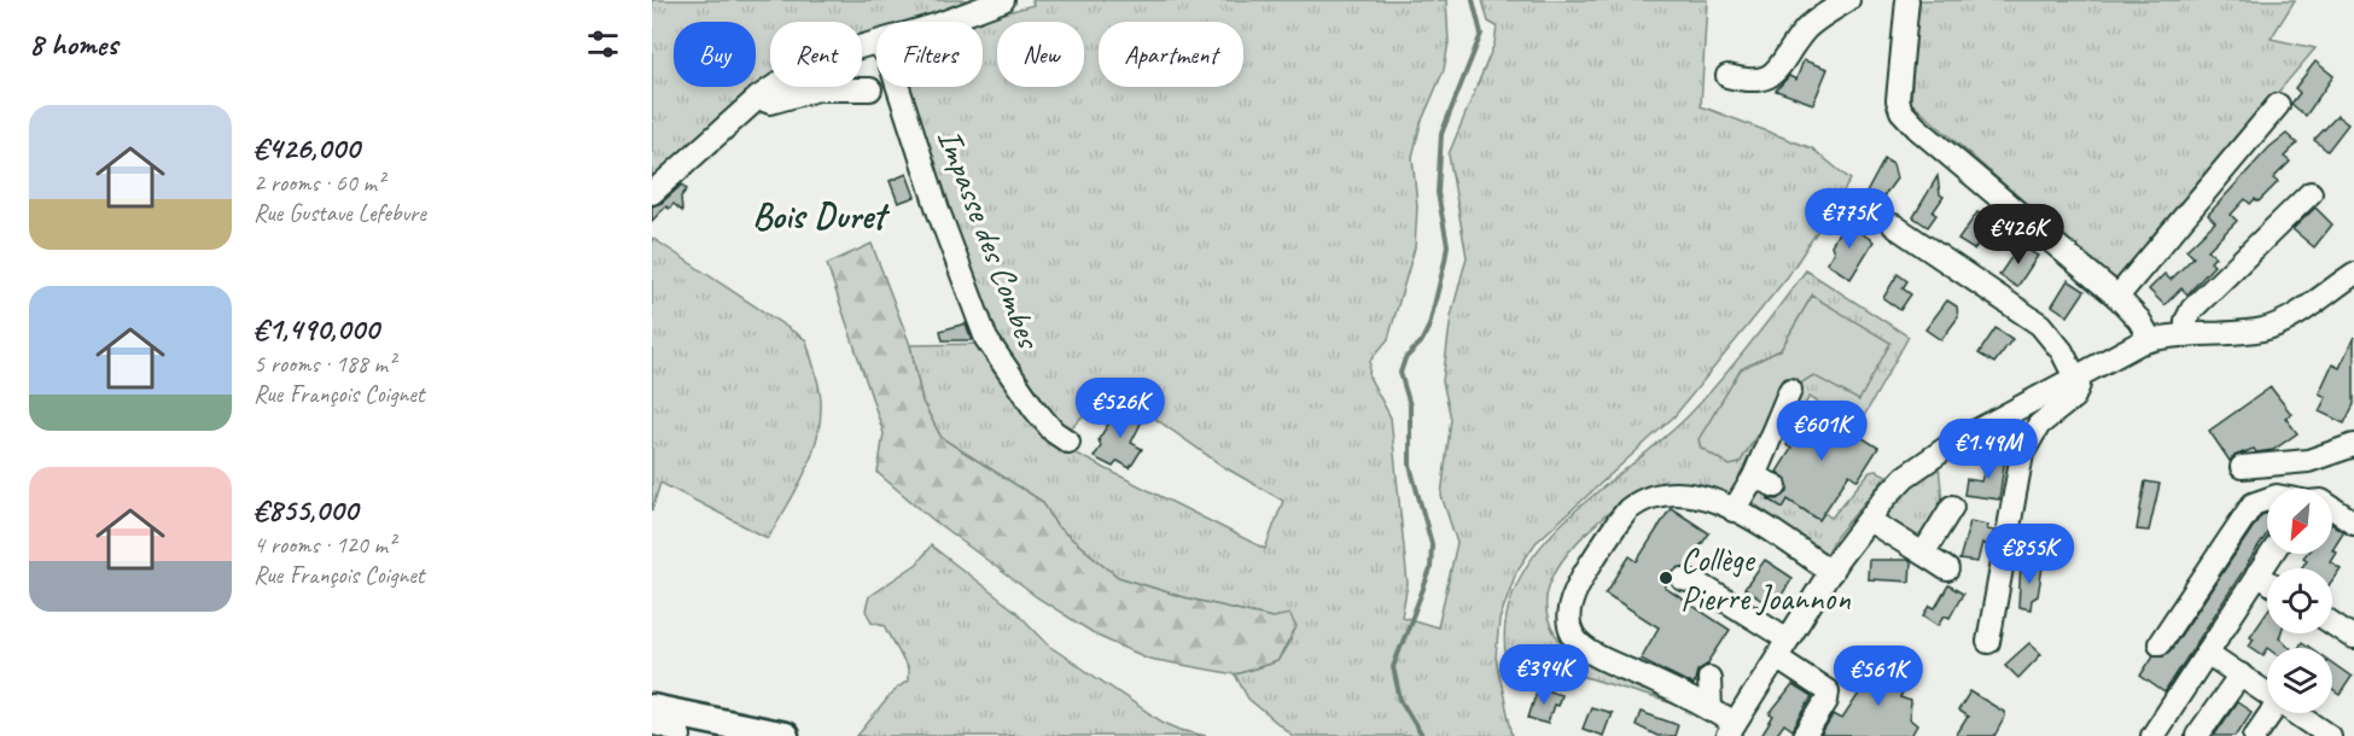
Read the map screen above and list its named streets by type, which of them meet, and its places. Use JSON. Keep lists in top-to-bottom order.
{
  "streets": {
    "street": ["Impasse des Combes"]
  },
  "districts": ["Bois Duret"],
  "places": ["Collège Pierre Joannon"],
  "north": "bottom left",
  "page": {
    "heading": "8 homes",
    "chip": [
      "Buy",
      "Rent",
      "Filters",
      "New",
      "Apartment"
    ],
    "list": [
      {
        "name": "€426,000",
        "note": "2 rooms · 60 m² · Rue Gustave Lefebvre"
      },
      {
        "name": "€1,490,000",
        "note": "5 rooms · 188 m² · Rue François Coignet"
      },
      {
        "name": "€855,000",
        "note": "4 rooms · 120 m² · Rue François Coignet"
      }
    ],
    "price": [
      "€775K",
      "€426K",
      "€526K",
      "€601K",
      "€1.49M",
      "€855K",
      "€394K",
      "€561K"
    ]
  }
}
